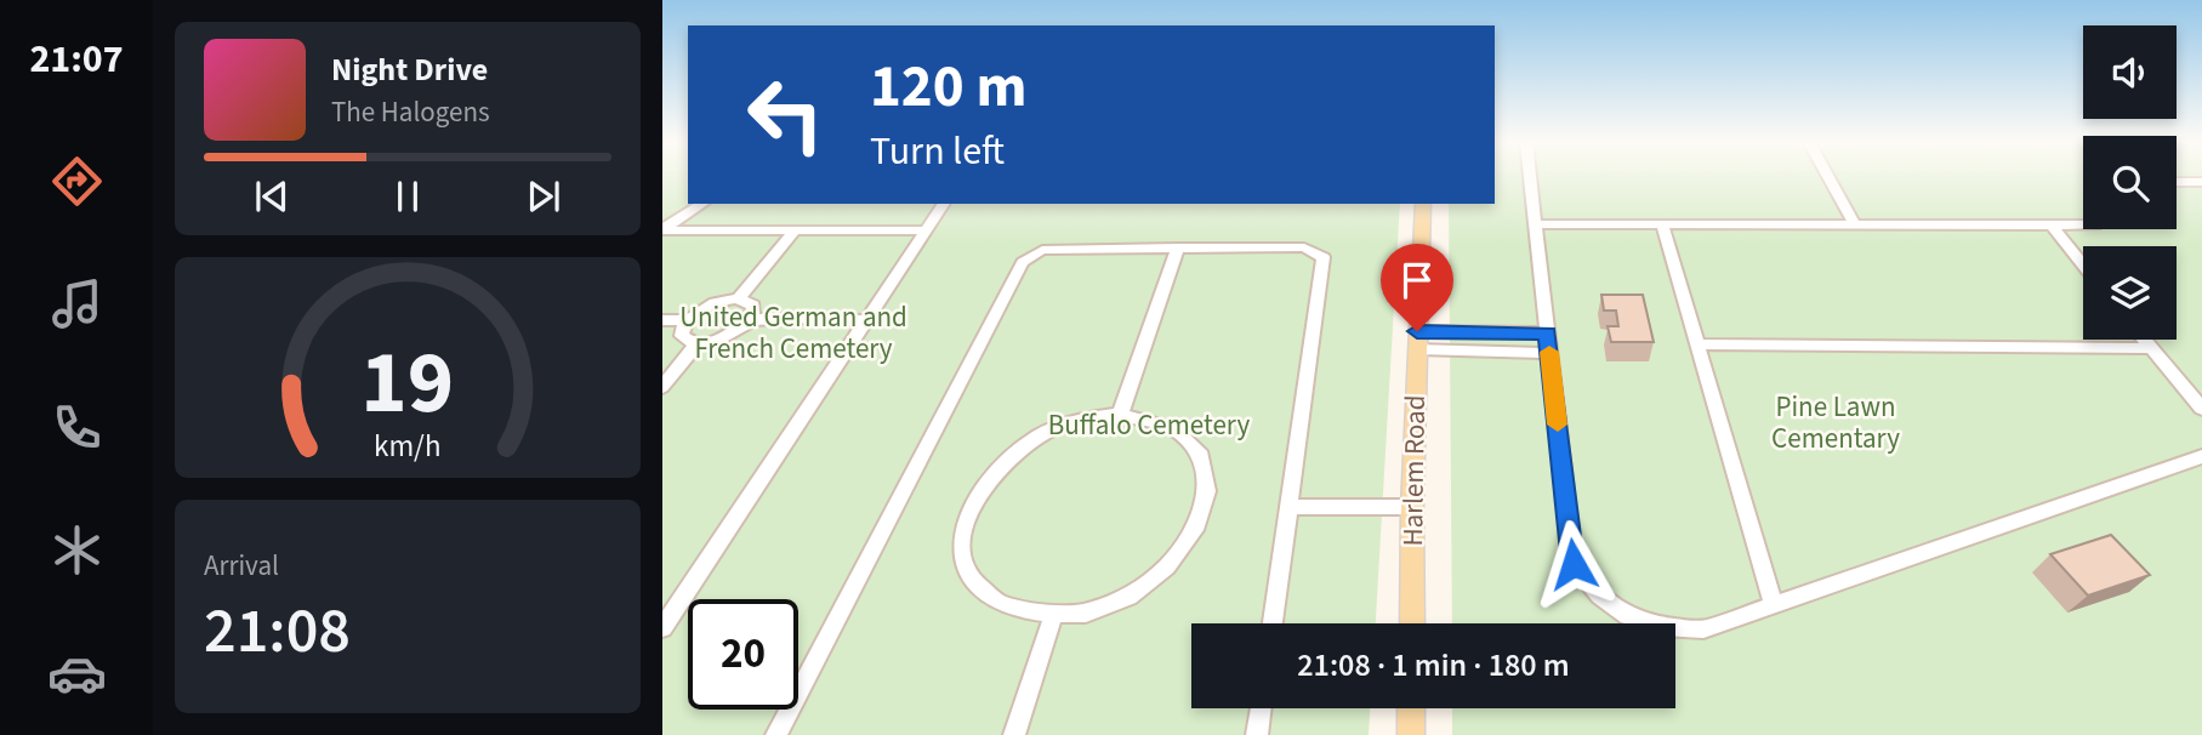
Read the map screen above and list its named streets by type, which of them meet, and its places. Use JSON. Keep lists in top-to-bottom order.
{
  "streets": {
    "main road": ["Harlem Road"]
  },
  "parks": ["United German and French Cemetery", "Pine Lawn Cementary", "Buffalo Cemetery"],
  "page": {
    "tabs": "21:07",
    "turn": ["120 m", "Turn left"],
    "song": ["Night Drive", "The Halogens"],
    "tile": ["Arrival", "21:08"],
    "limit": "20",
    "trip": "21:08 · 1 min · 180 m",
    "gauge": ["19", "km/h"]
  }
}
